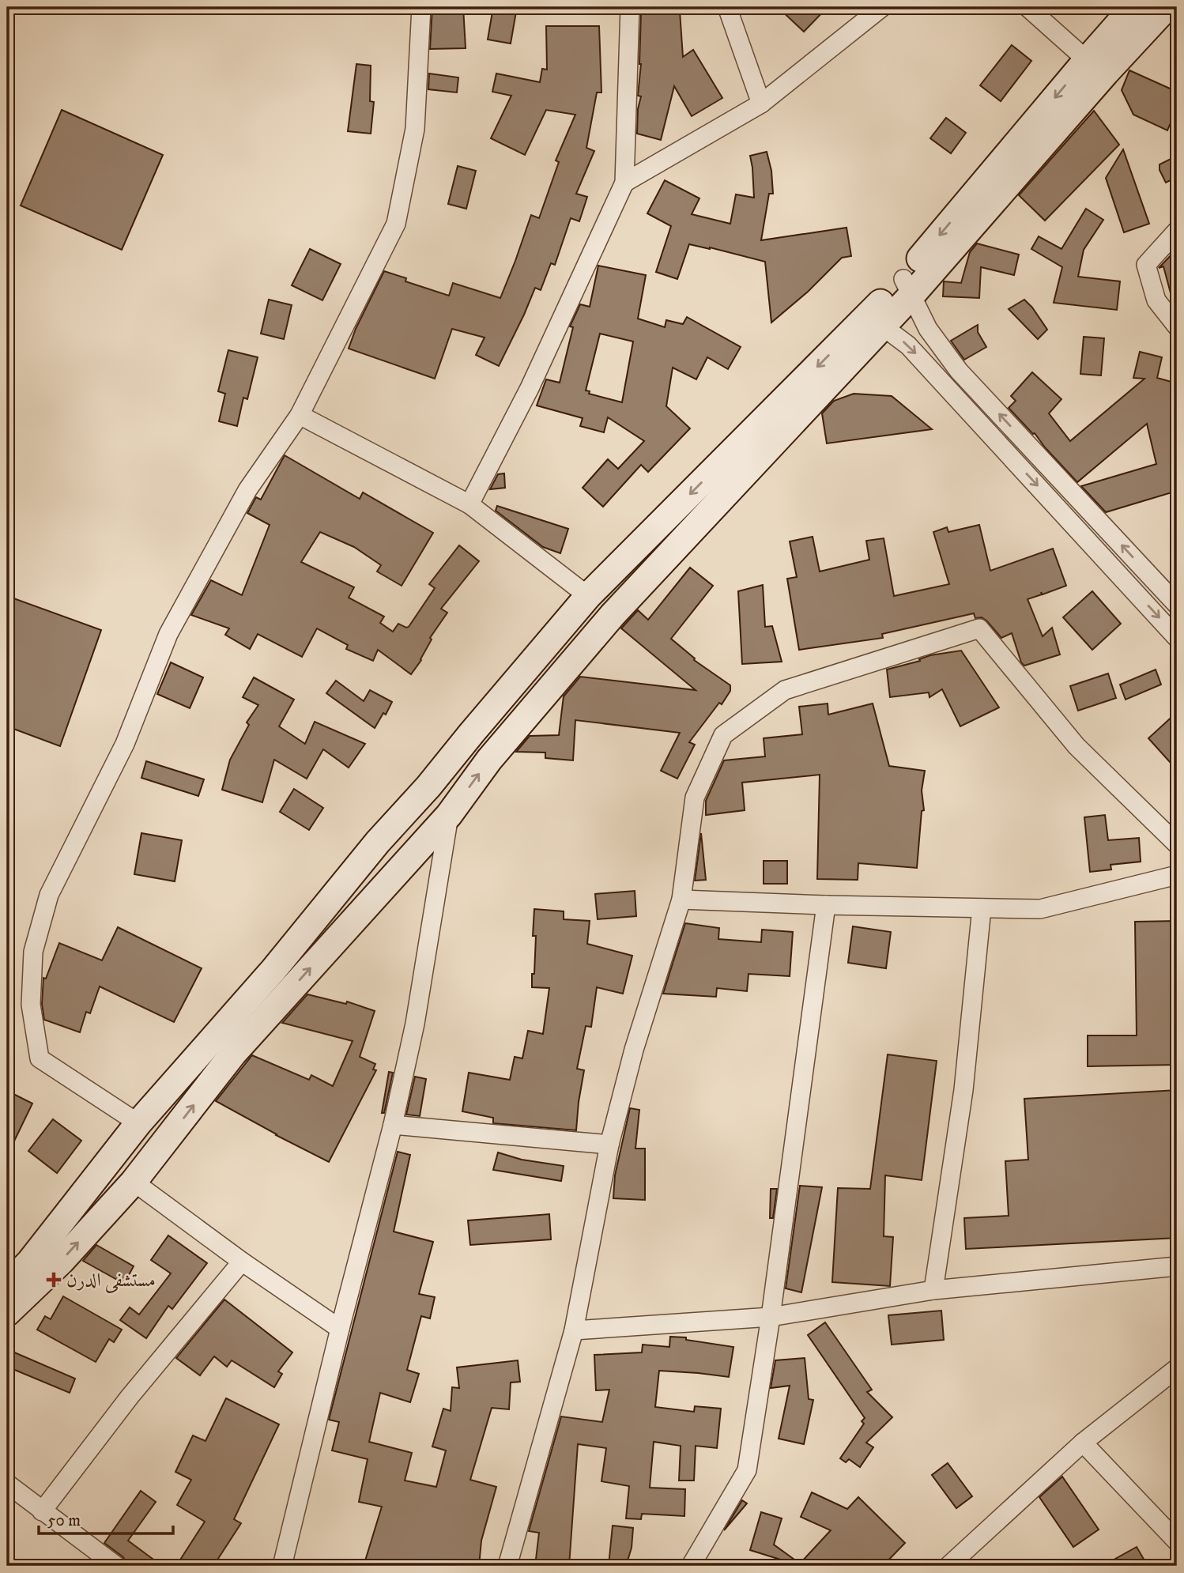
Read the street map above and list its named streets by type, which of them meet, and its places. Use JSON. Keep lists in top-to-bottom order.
{
  "places": {
    "health": ["مستشفى الدرن"]
  },
  "scale_bar": "50 m"
}
